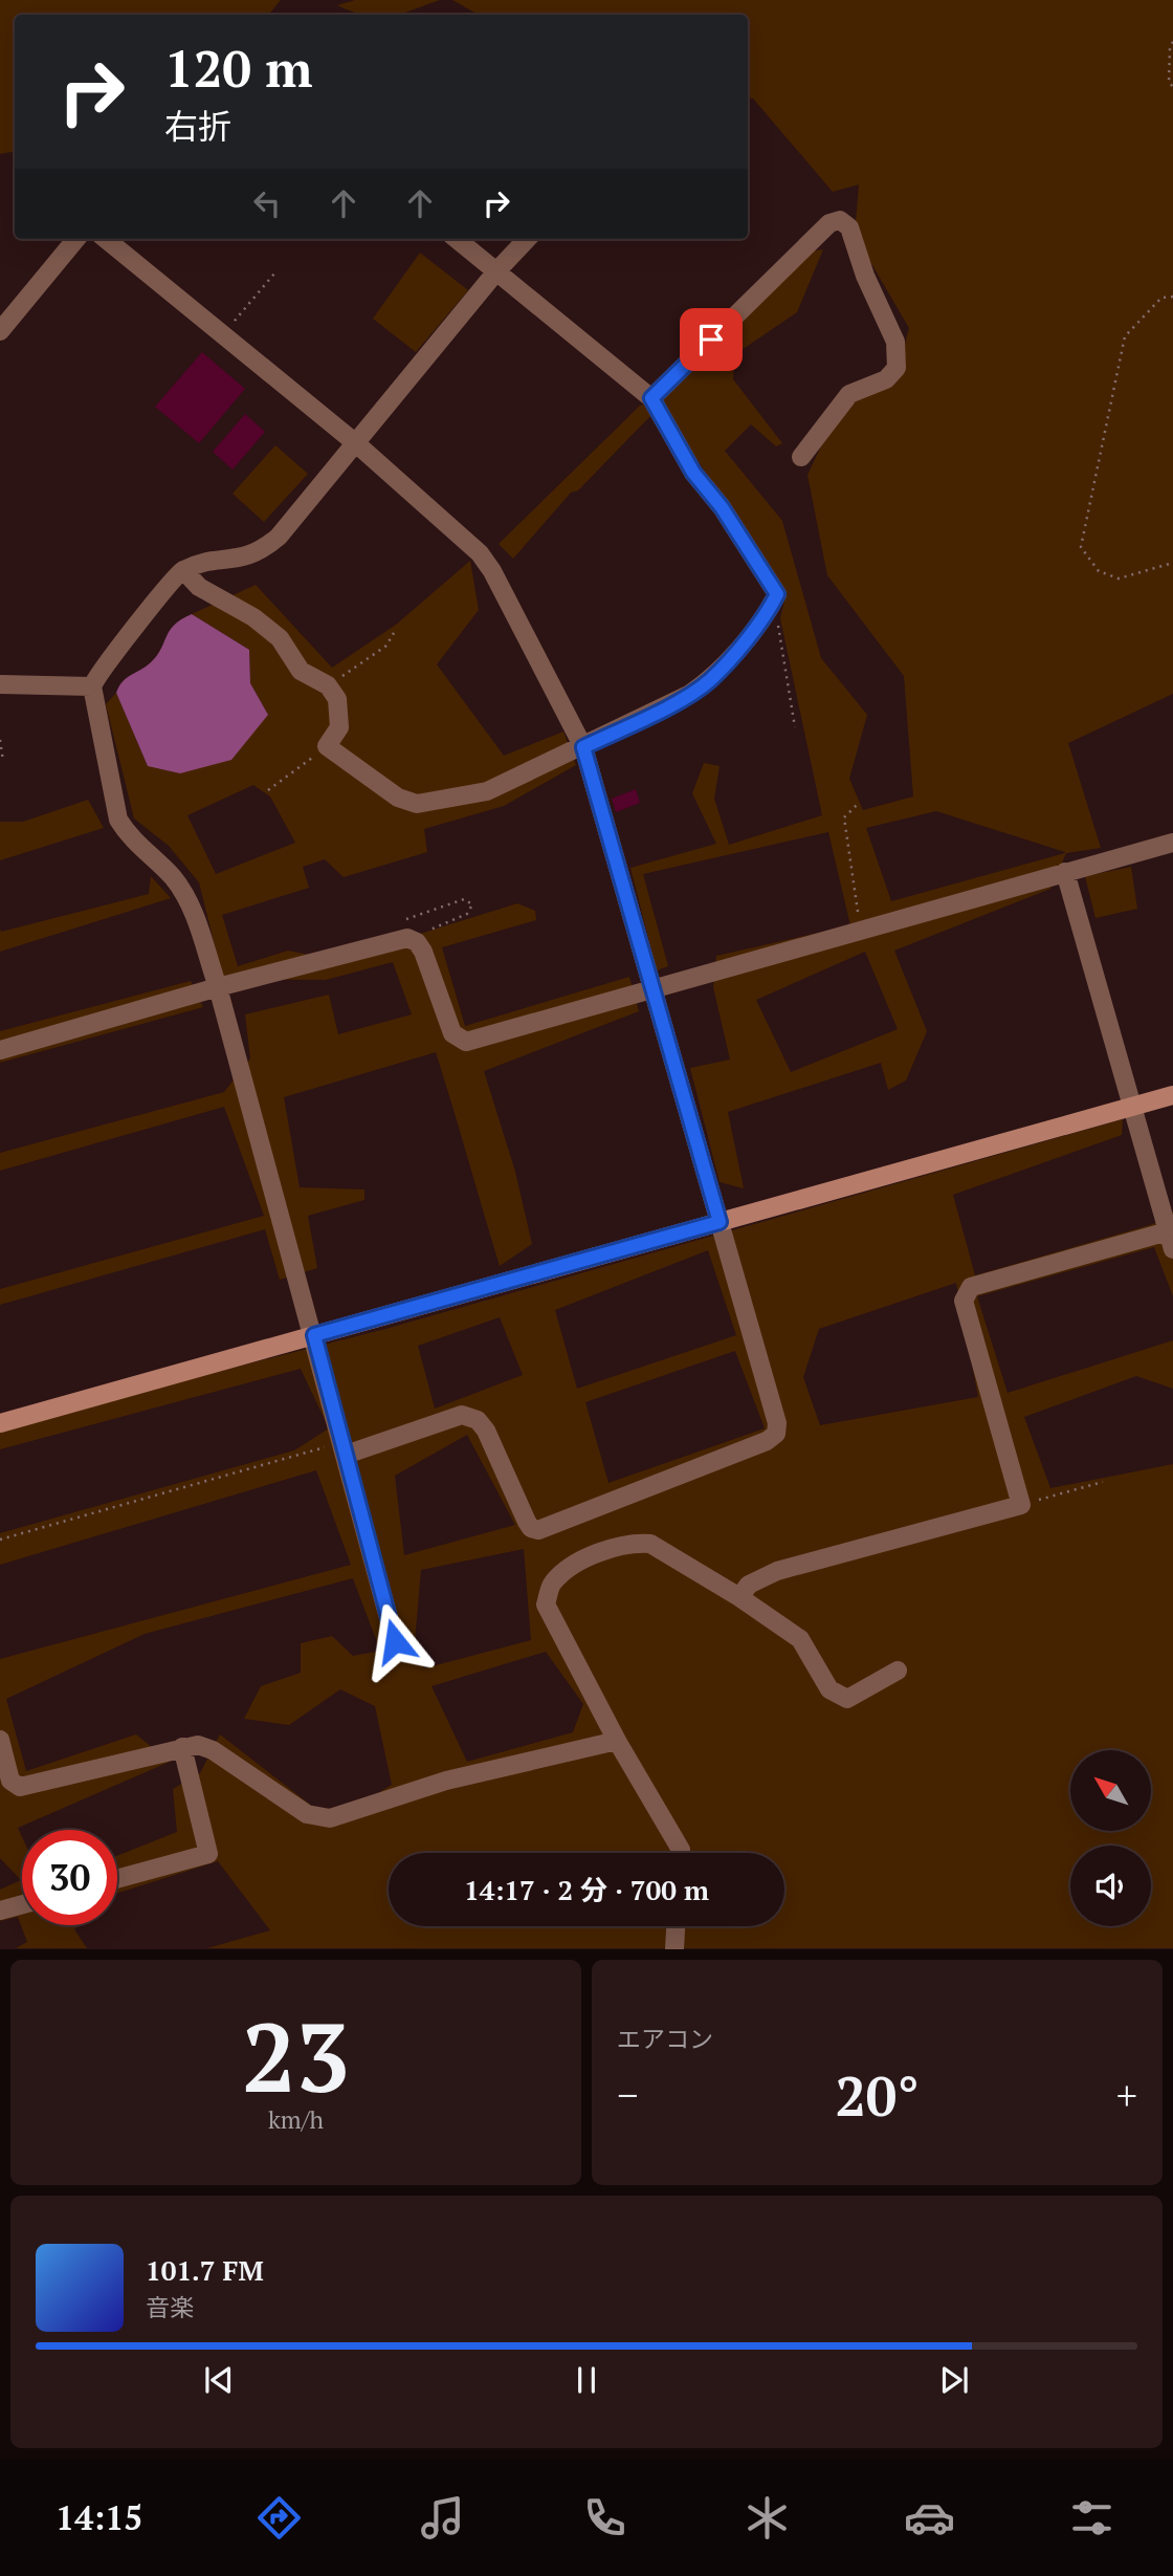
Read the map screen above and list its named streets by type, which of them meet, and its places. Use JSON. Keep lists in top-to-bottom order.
{
  "north": "top left",
  "page": {
    "turn": ["120 m", "右折"],
    "limit": "30",
    "trip": "14:17 · 2 分 · 700 m",
    "tile": [
      ["23", "km/h"],
      "エアコン"
    ],
    "heat": ["−", "20°", "+"],
    "song": ["101.7 FM", "音楽"],
    "tabs": "14:15"
  }
}
